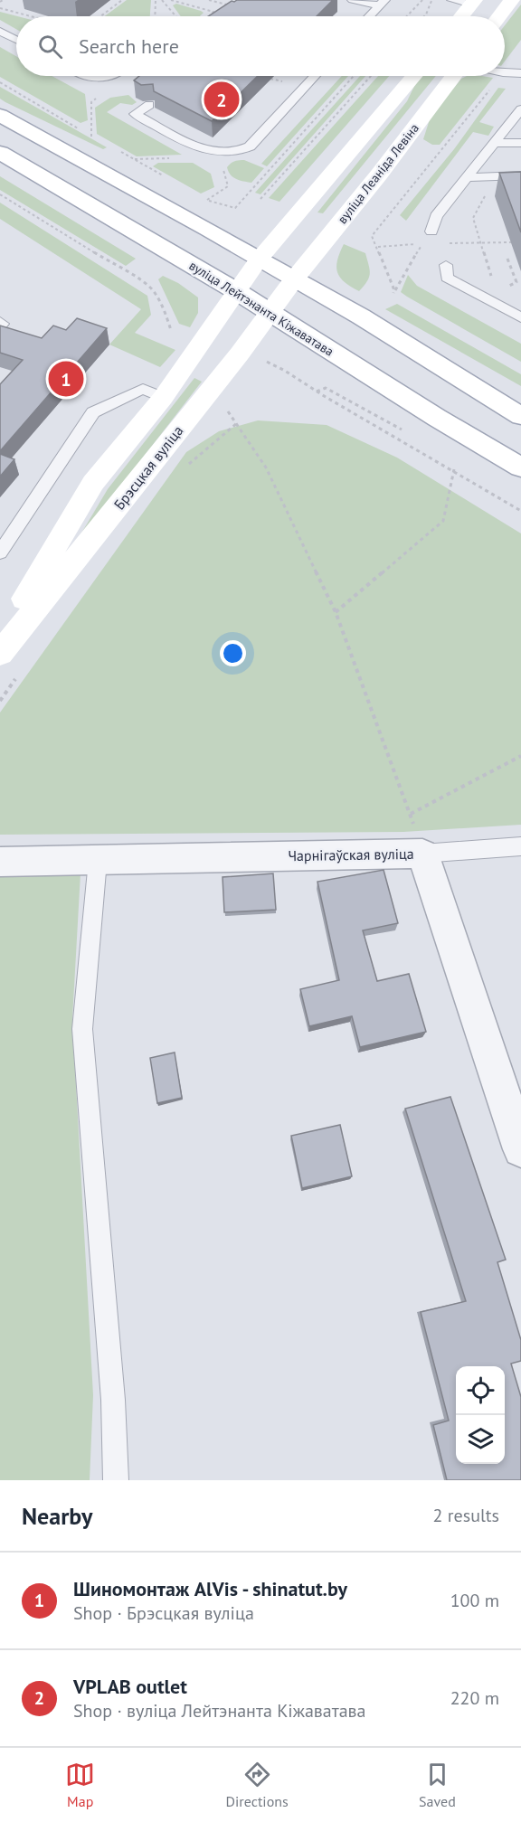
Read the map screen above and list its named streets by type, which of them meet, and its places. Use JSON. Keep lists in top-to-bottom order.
{
  "streets": {
    "main road": ["вуліца Леаніда Левіна", "вуліца Лейтэнанта Кіжаватава", "Брэсцкая вуліца"],
    "street": ["Чарнігаўская вуліца"]
  },
  "crossings": [
    ["вуліца Леаніда Левіна", "Брэсцкая вуліца"],
    ["вуліца Лейтэнанта Кіжаватава", "Брэсцкая вуліца"]
  ],
  "page": {
    "search": "Search here",
    "pins": ["2", "1"],
    "heading": ["Nearby", "2 results"],
    "list": [
      {
        "mark": "1",
        "name": "Шиномонтаж AlVis - shinatut.by",
        "note": "Shop · Брэсцкая вуліца",
        "value": "100 m"
      },
      {
        "mark": "2",
        "name": "VPLAB outlet",
        "note": "Shop · вуліца Лейтэнанта Кіжаватава",
        "value": "220 m"
      }
    ],
    "nav": ["Map", "Directions", "Saved"]
  }
}
